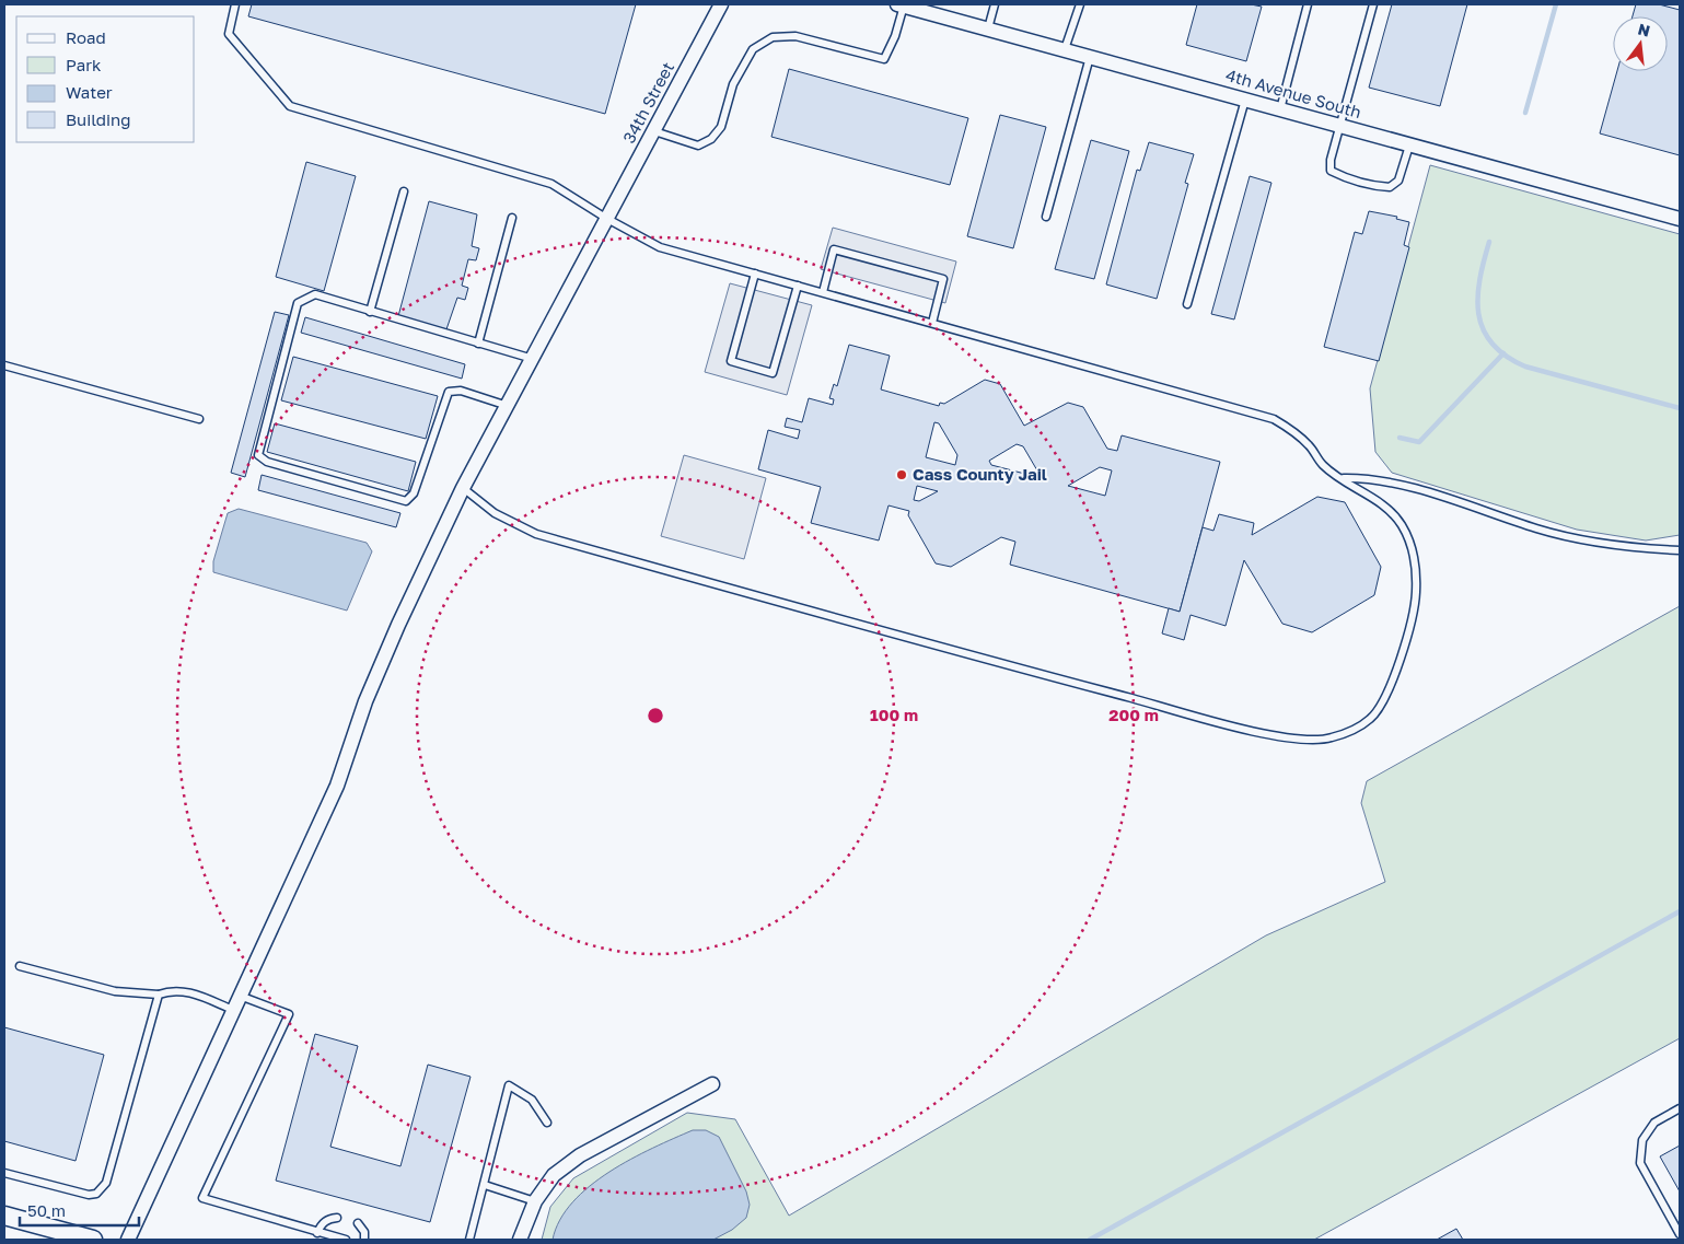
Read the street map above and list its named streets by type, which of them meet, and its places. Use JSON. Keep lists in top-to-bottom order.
{
  "streets": {
    "street": ["4th Avenue South", "34th Street"]
  },
  "places": ["Cass County Jail"],
  "legend": [
    "Road",
    "Park",
    "Water",
    "Building"
  ],
  "scale_bar": "50 m",
  "north": "top",
  "rings": ["100 m", "200 m"]
}
